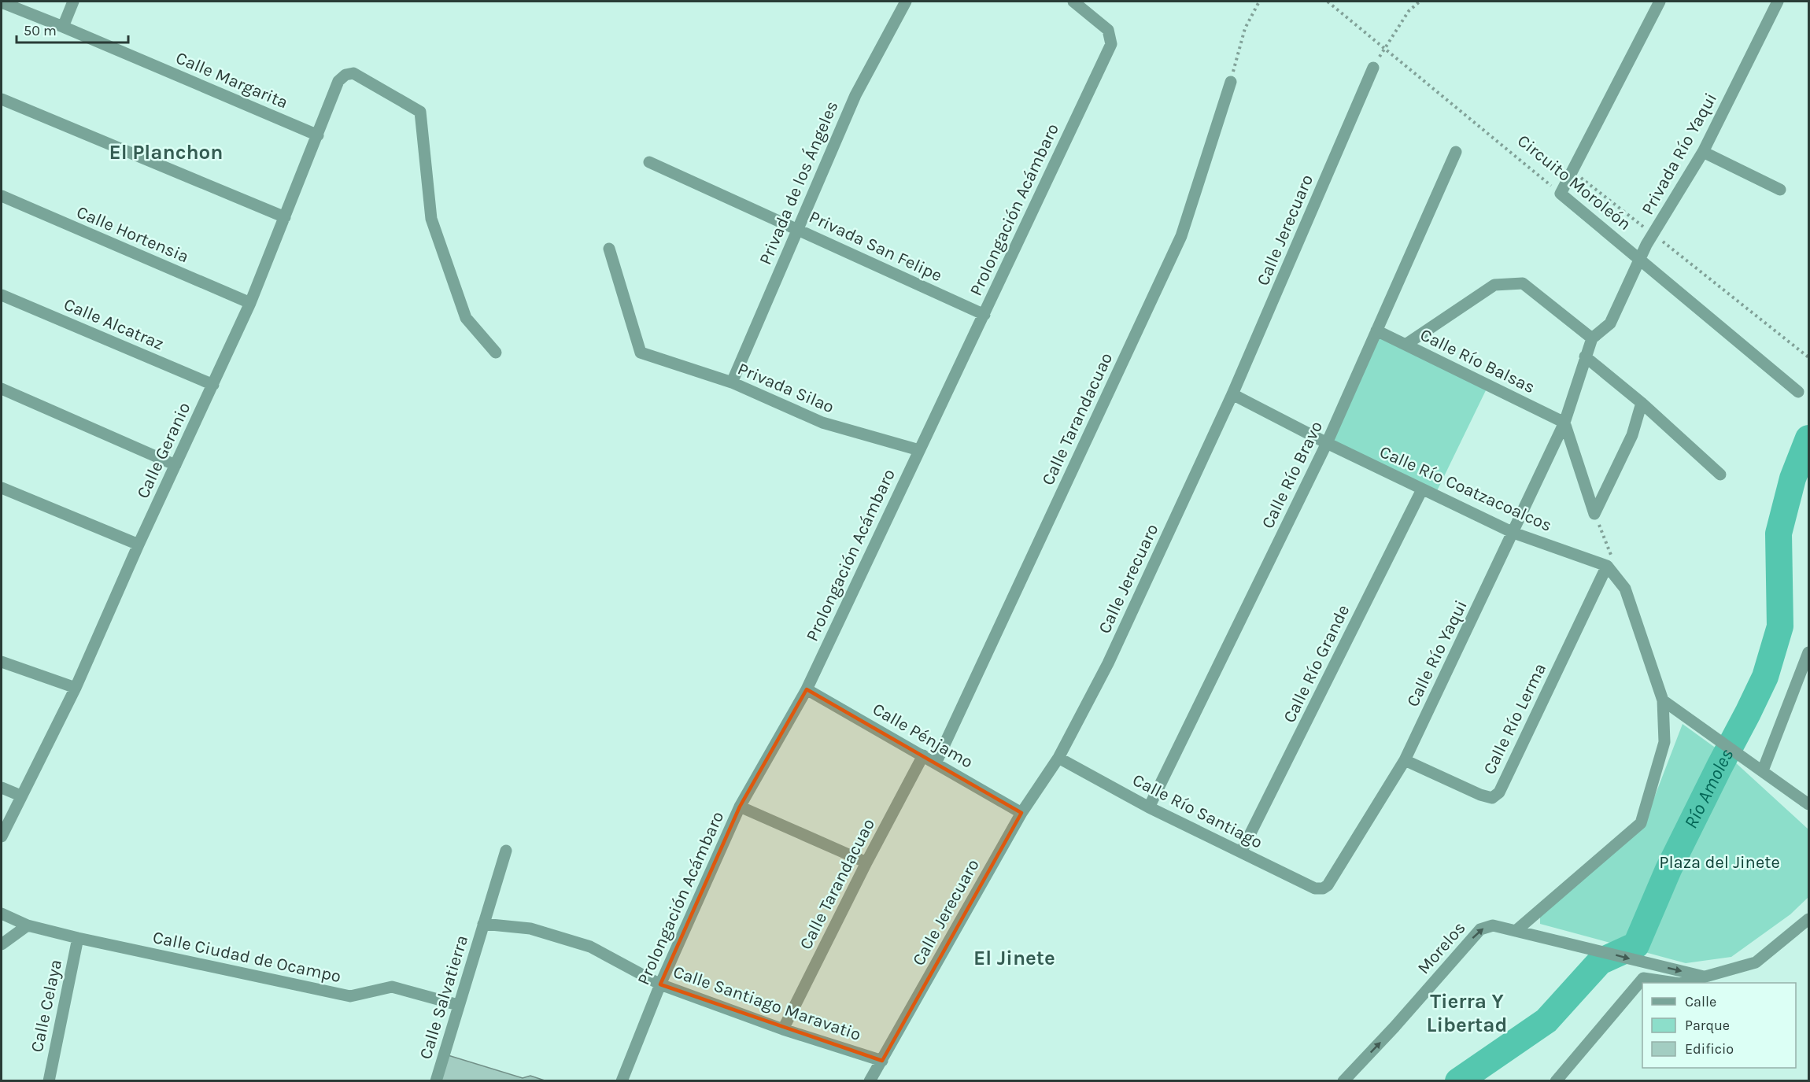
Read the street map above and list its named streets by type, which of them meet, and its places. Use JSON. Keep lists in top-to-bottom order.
{
  "streets": {
    "street": [
      "Calle Margarita",
      "Privada Río Yaqui",
      "Circuito Moroleón",
      "Privada de los Ángeles",
      "Prolongación Acámbaro",
      "Calle Jerecuaro",
      "Calle Hortensia",
      "Privada San Felipe",
      "Calle Alcatraz",
      "Calle Río Balsas",
      "Privada Silao",
      "Calle Tarandacuao",
      "Calle Geranio",
      "Calle Río Bravo",
      "Calle Río Coatzacoalcos",
      "Calle Río Yaqui",
      "Calle Río Grande",
      "Calle Río Lerma",
      "Calle Pénjamo",
      "Calle Río Santiago",
      "Morelos",
      "Calle Ciudad de Ocampo",
      "Calle Salvatierra",
      "Calle Santiago Maravatio",
      "Calle Celaya"
    ]
  },
  "crossings": [
    ["Calle Margarita", "Calle Geranio"],
    ["Privada Río Yaqui", "Circuito Moroleón"],
    ["Privada Río Yaqui", "Calle Río Balsas"],
    ["Privada Río Yaqui", "Calle Río Yaqui"],
    ["Privada de los Ángeles", "Privada San Felipe"],
    ["Privada de los Ángeles", "Privada Silao"],
    ["Prolongación Acámbaro", "Privada San Felipe"],
    ["Prolongación Acámbaro", "Privada Silao"],
    ["Prolongación Acámbaro", "Calle Pénjamo"],
    ["Prolongación Acámbaro", "Calle Santiago Maravatio"],
    ["Calle Jerecuaro", "Calle Río Coatzacoalcos"],
    ["Calle Jerecuaro", "Calle Pénjamo"],
    ["Calle Jerecuaro", "Calle Río Santiago"],
    ["Calle Jerecuaro", "Calle Santiago Maravatio"],
    ["Calle Hortensia", "Calle Geranio"],
    ["Calle Alcatraz", "Calle Geranio"],
    ["Calle Río Balsas", "Calle Río Bravo"],
    ["Calle Río Balsas", "Calle Río Yaqui"],
    ["Calle Tarandacuao", "Calle Pénjamo"],
    ["Calle Tarandacuao", "Calle Santiago Maravatio"],
    ["Calle Río Bravo", "Calle Río Coatzacoalcos"],
    ["Calle Río Bravo", "Calle Río Santiago"],
    ["Calle Río Coatzacoalcos", "Calle Río Yaqui"],
    ["Calle Río Coatzacoalcos", "Calle Río Grande"],
    ["Calle Río Coatzacoalcos", "Calle Río Lerma"],
    ["Calle Río Yaqui", "Calle Río Lerma"],
    ["Calle Río Yaqui", "Calle Río Santiago"],
    ["Calle Río Grande", "Calle Río Santiago"],
    ["Calle Ciudad de Ocampo", "Calle Salvatierra"],
    ["Calle Ciudad de Ocampo", "Calle Celaya"],
    ["Calle Salvatierra", "Calle Santiago Maravatio"]
  ],
  "one_way": ["Morelos"],
  "districts": ["El Planchon", "El Jinete", "Tierra Y Libertad"],
  "water": ["Río Amoles"],
  "parks": ["Plaza del Jinete"],
  "legend": ["Calle", "Parque", "Edificio"],
  "scale_bar": "50 m"
}
